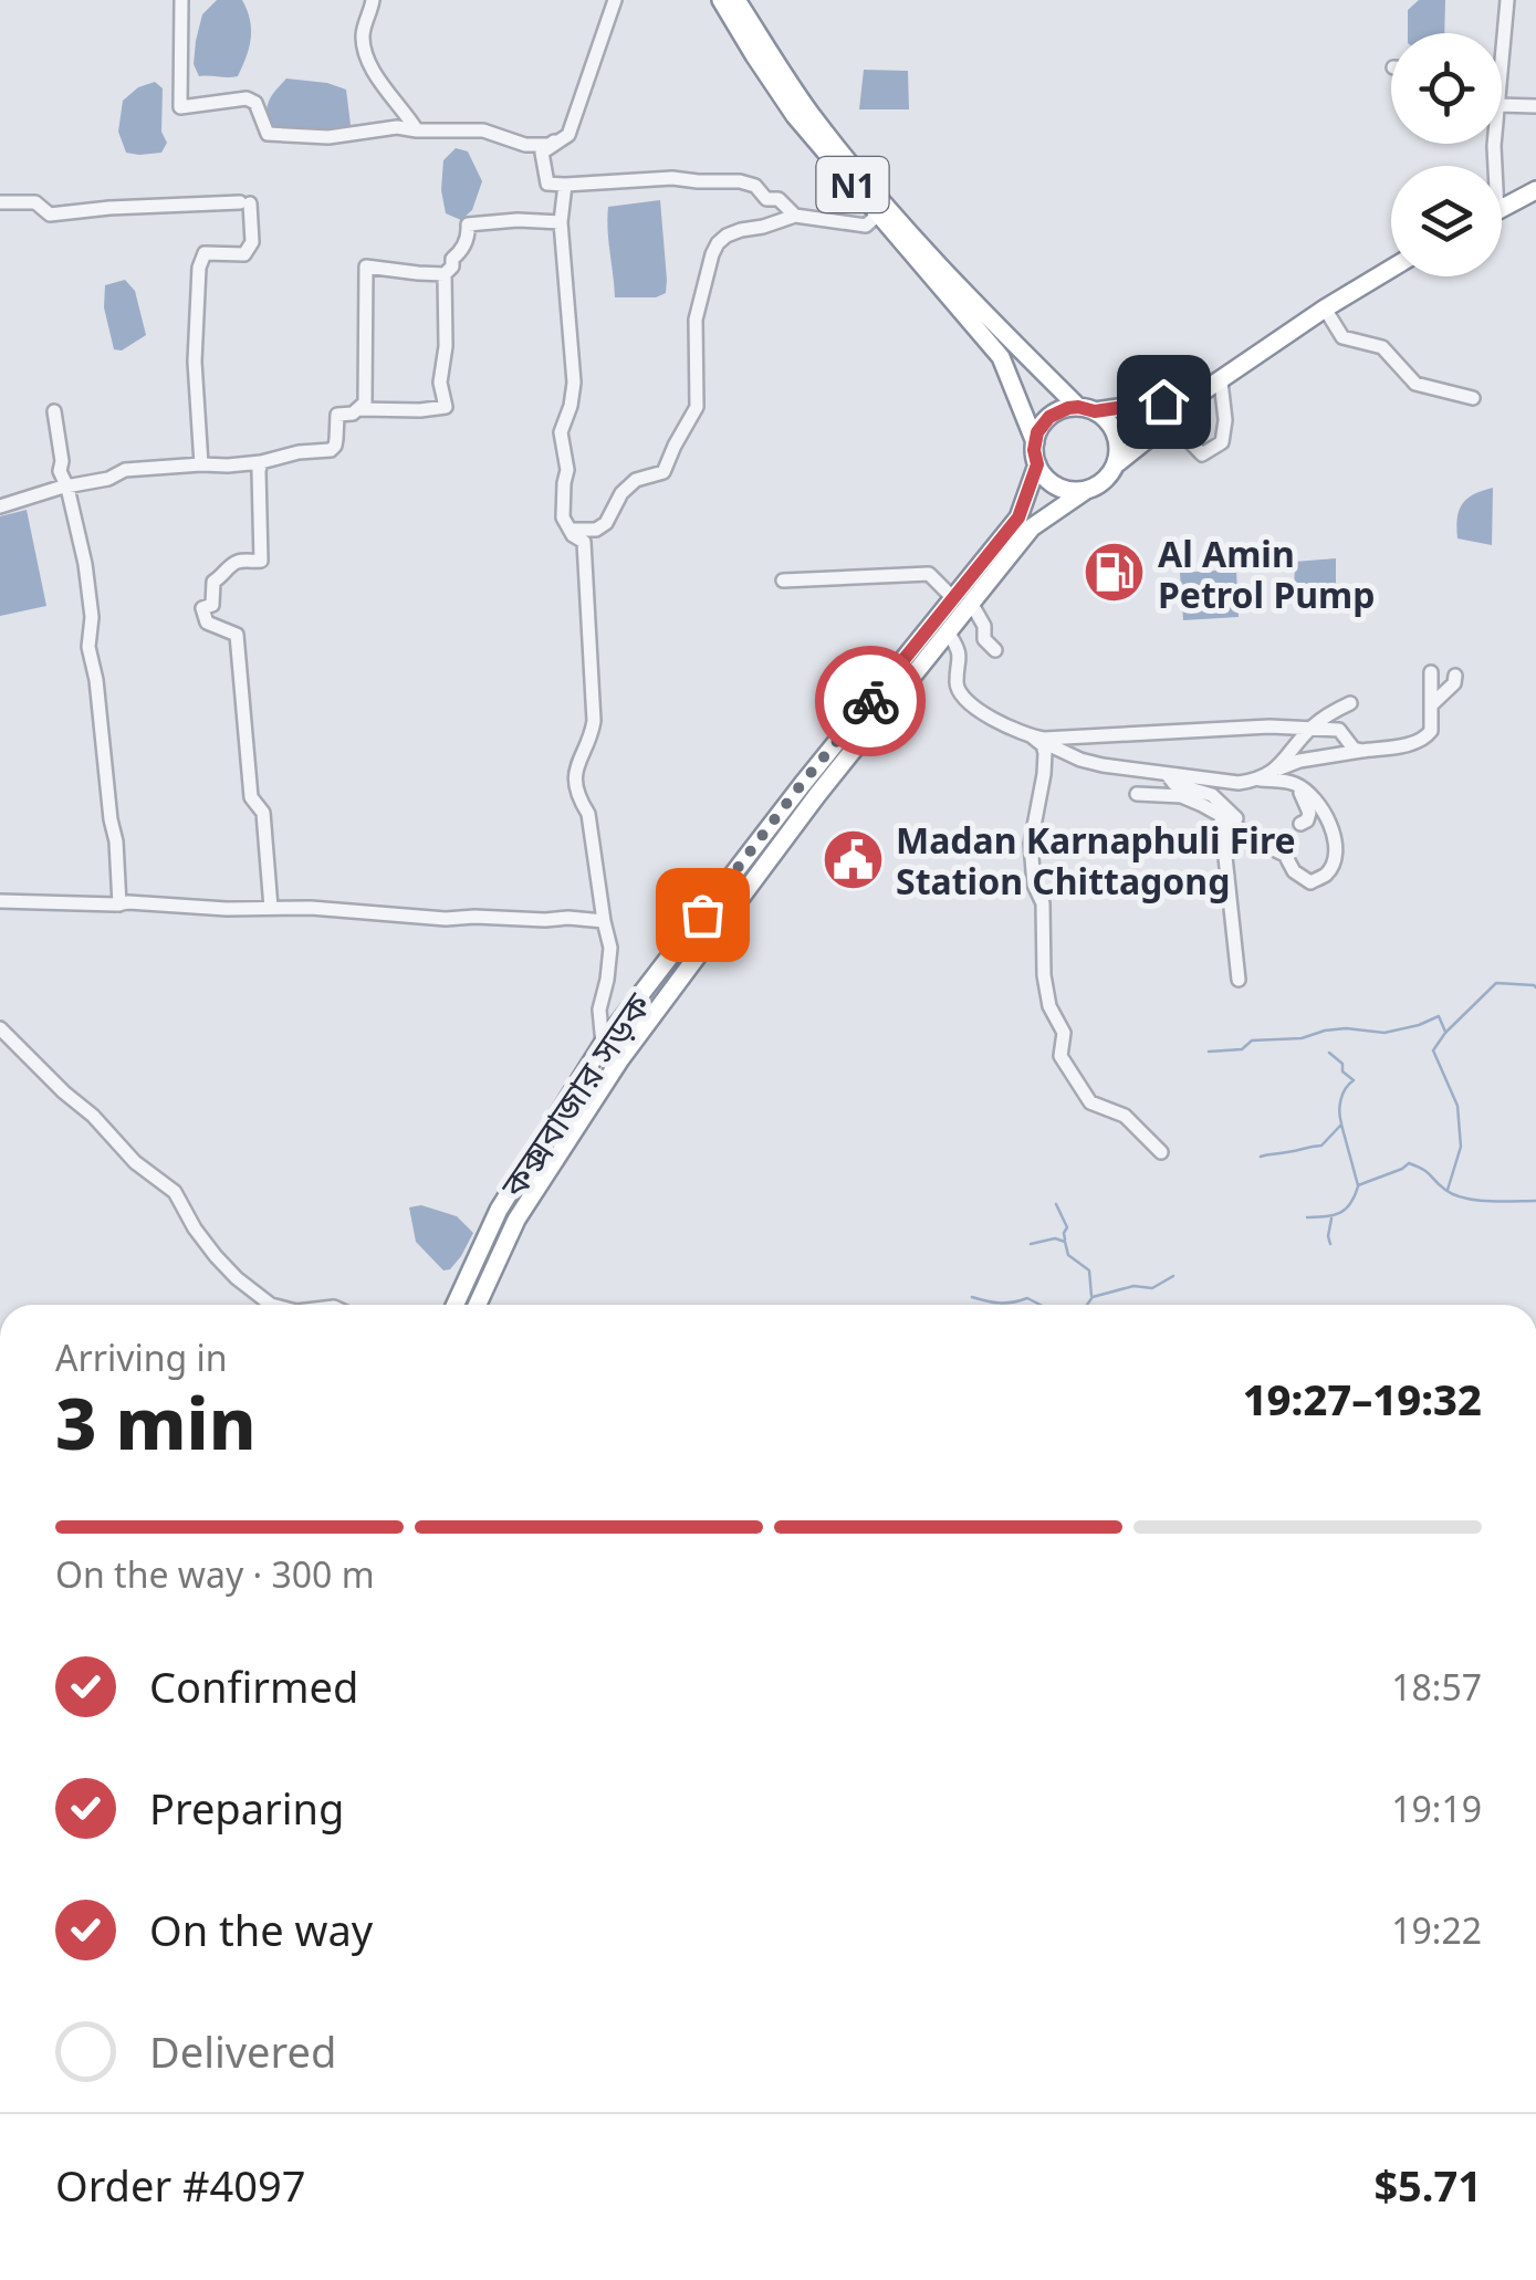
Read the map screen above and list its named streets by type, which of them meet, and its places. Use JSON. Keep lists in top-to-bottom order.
{
  "streets": {
    "highway": ["N1", "কক্সবাজার সড়ক"]
  },
  "crossings": [
    ["N1", "কক্সবাজার সড়ক"]
  ],
  "places": {
    "fuel station": ["Al Amin Petrol Pump"],
    "public building": ["Madan Karnaphuli Fire Station Chittagong"]
  },
  "page": {
    "heading": ["3 min", "Arriving in", "19:27–19:32"],
    "panel": ["Order #4097", "$5.71"],
    "bar": "On the way · 300 m",
    "list": [
      ["Confirmed", "18:57"],
      ["Preparing", "19:19"],
      ["On the way", "19:22"],
      "Delivered"
    ]
  }
}
